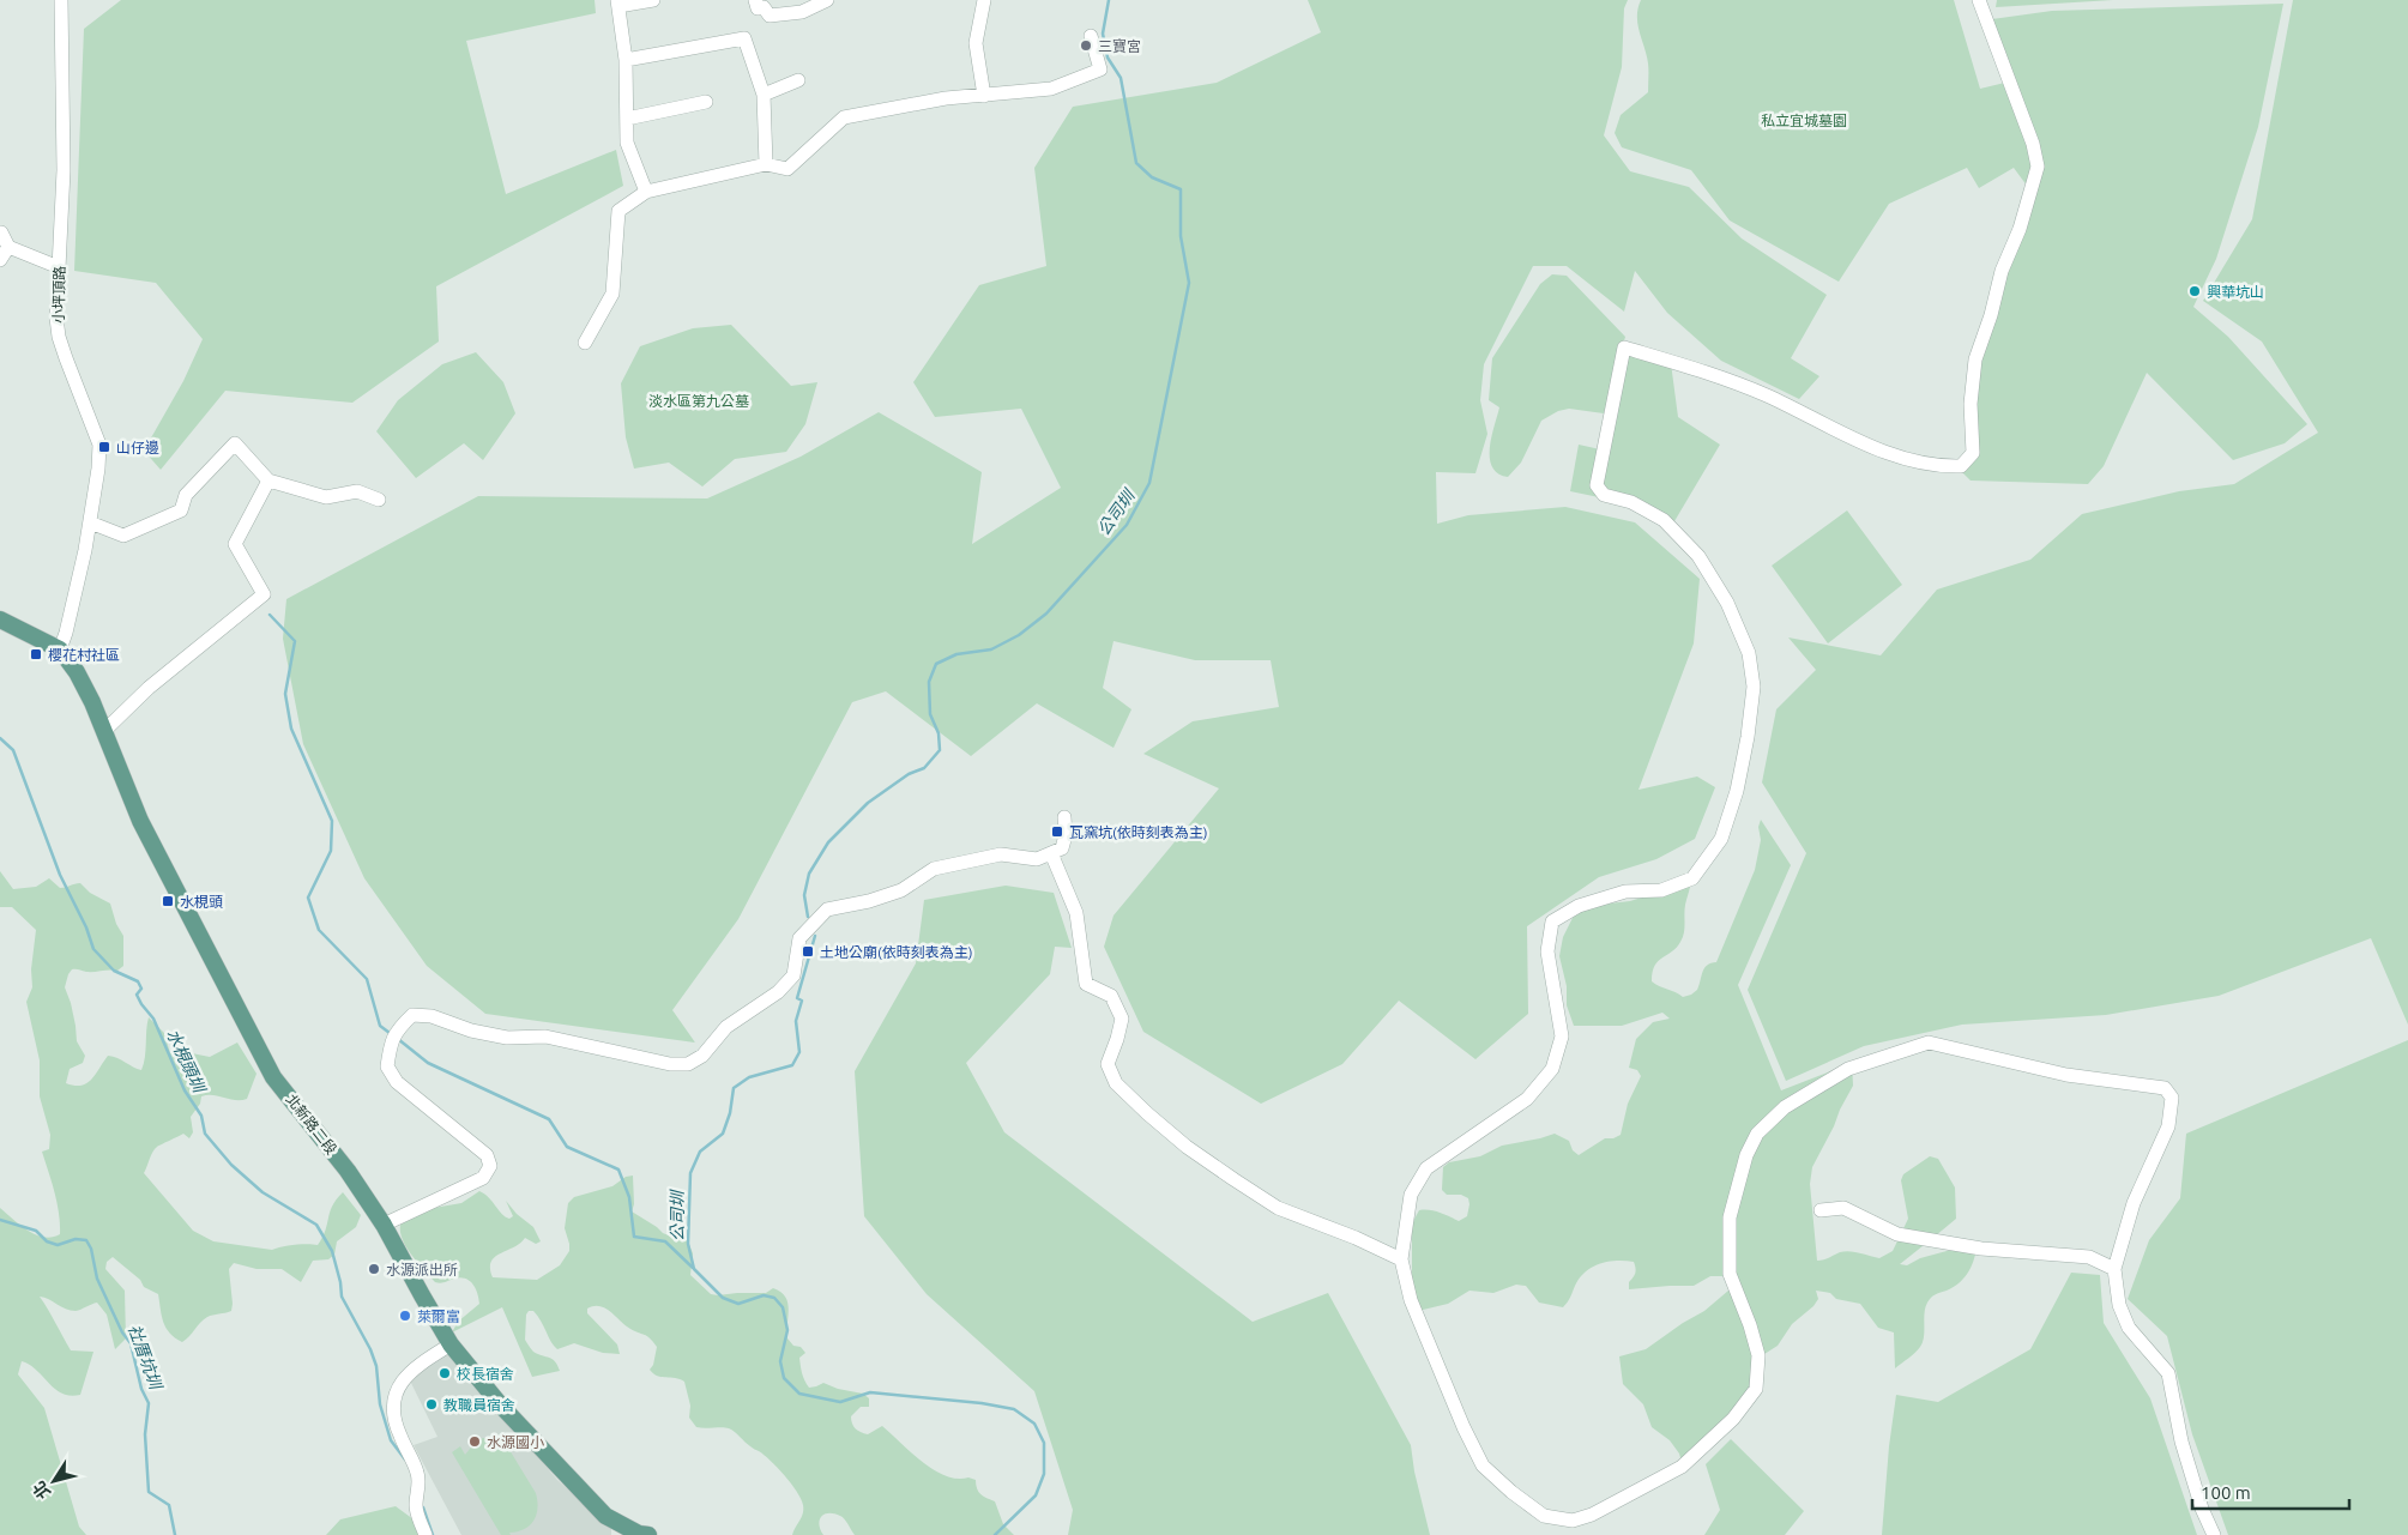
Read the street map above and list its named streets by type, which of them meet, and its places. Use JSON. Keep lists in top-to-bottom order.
{
  "streets": {
    "main road": ["北新路二段"],
    "street": ["小坪頂路"]
  },
  "crossings": [
    ["小坪頂路", "北新路二段"]
  ],
  "water": ["公司圳", "水梘頭圳", "社厝坑圳"],
  "parks": ["私立宜城墓園", "淡水區第九公墓"],
  "places": {
    "other": [
      "三寶宮",
      "興華坑山",
      "水源派出所",
      "萊爾富",
      "校長宿舍",
      "教職員宿舍",
      "水源國小"
    ],
    "transit": [
      "山仔邊",
      "櫻花村社區",
      "瓦窯坑(依時刻表為主)",
      "水梘頭",
      "土地公廟(依時刻表為主)"
    ]
  },
  "scale_bar": "100 m",
  "north": "bottom left"
}
